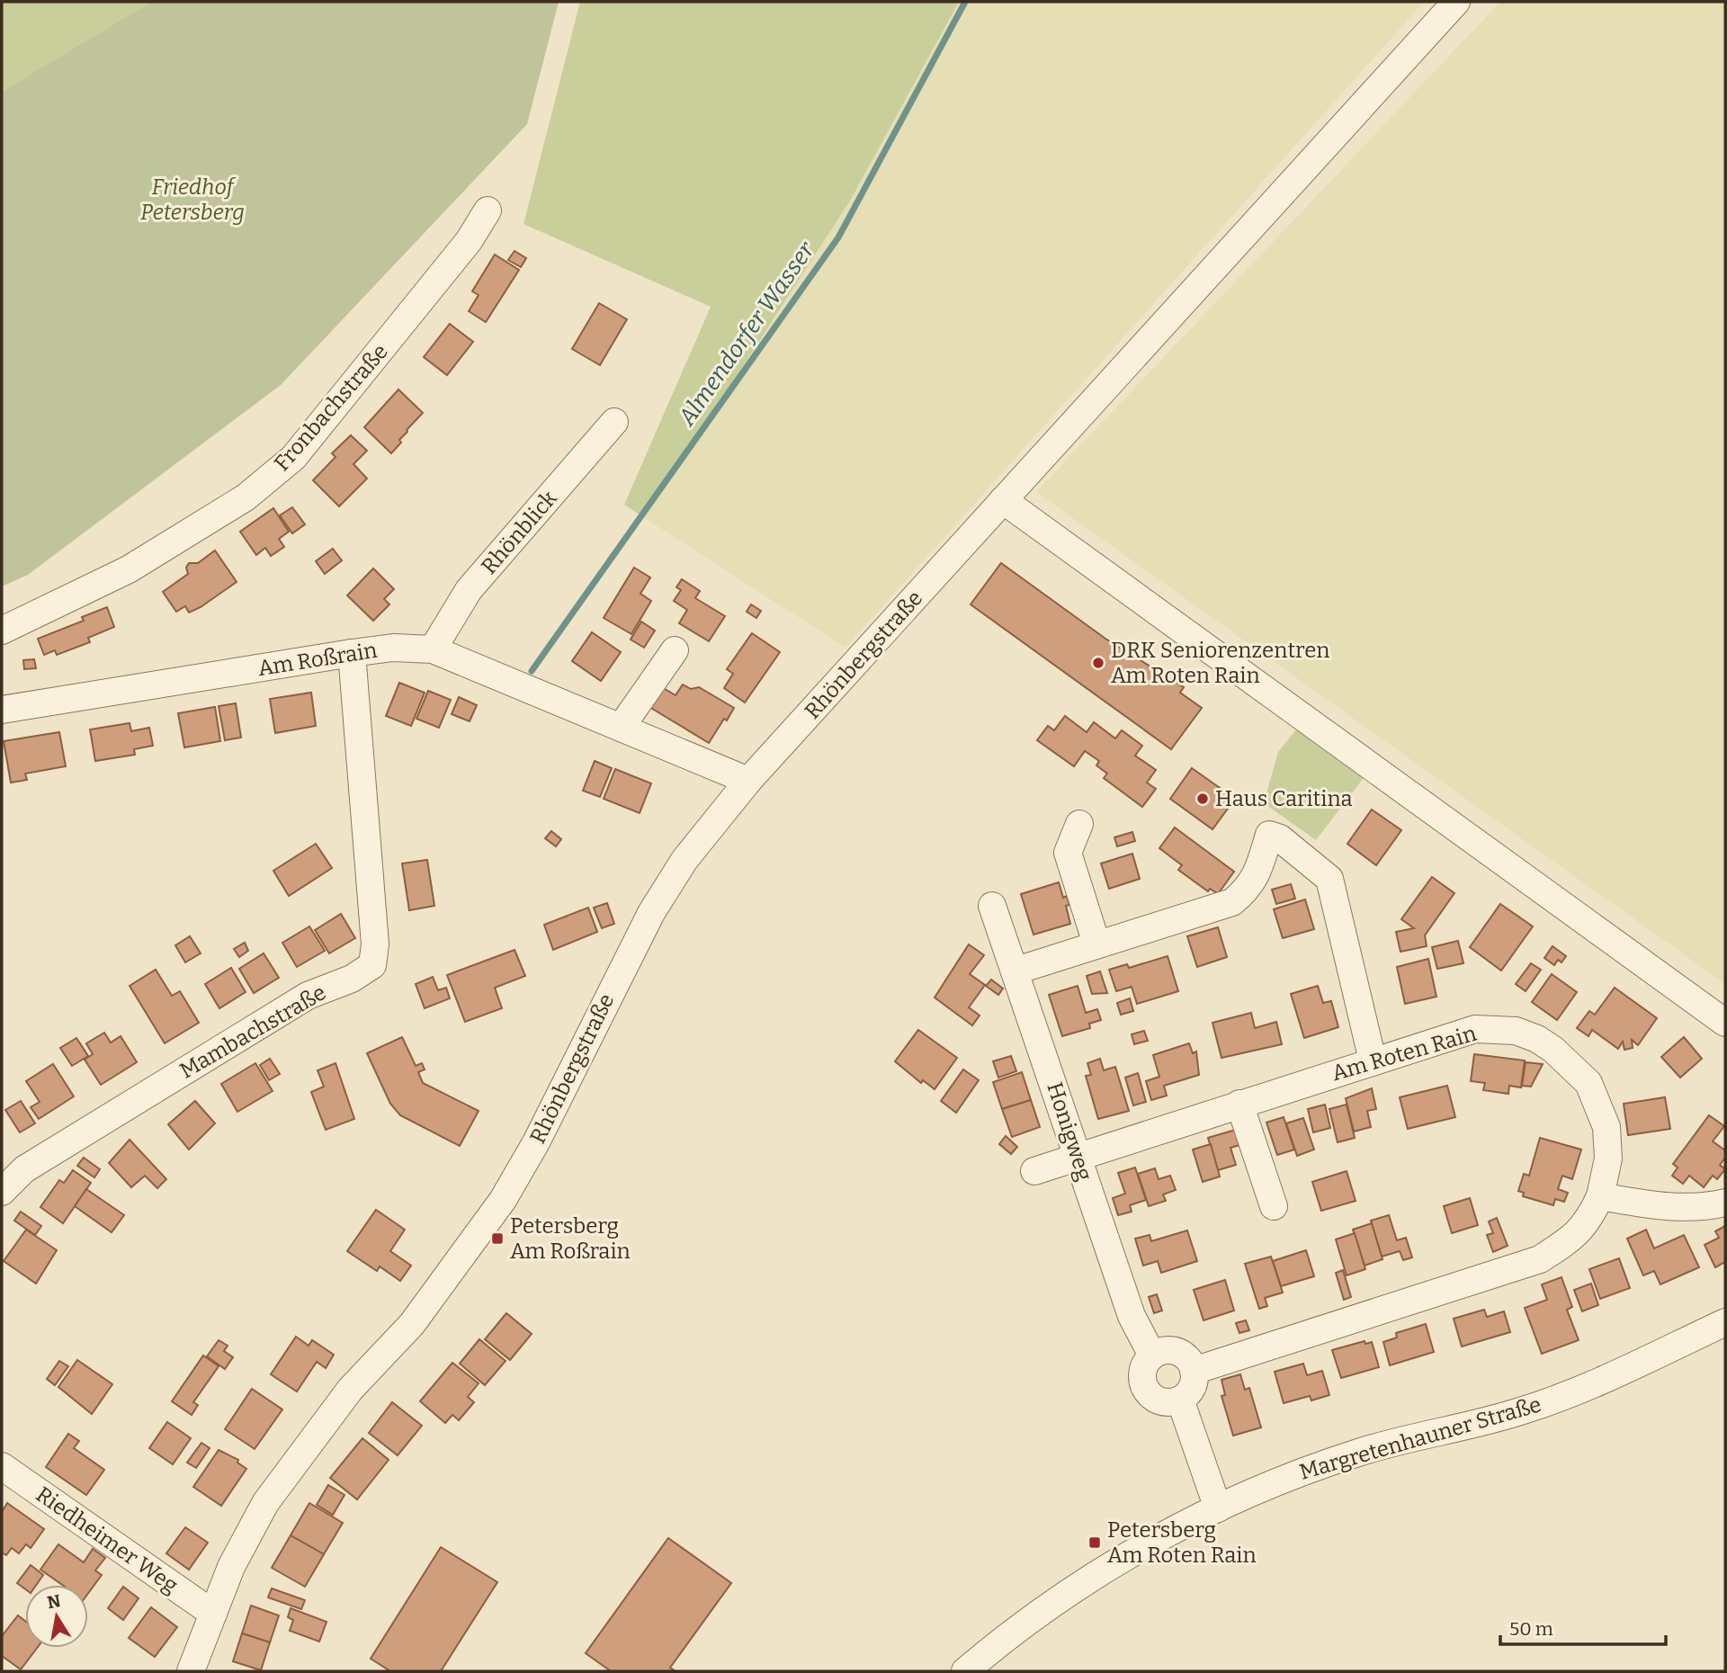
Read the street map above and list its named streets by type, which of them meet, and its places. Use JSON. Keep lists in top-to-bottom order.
{
  "streets": {
    "street": [
      "Fronbachstraße",
      "Rhönblick",
      "Rhönbergstraße",
      "Am Roßrain",
      "Mambachstraße",
      "Am Roten Rain",
      "Honigweg",
      "Margretenhauner Straße",
      "Riedheimer Weg"
    ]
  },
  "crossings": [
    ["Rhönblick", "Am Roßrain"],
    ["Rhönbergstraße", "Am Roßrain"],
    ["Rhönbergstraße", "Riedheimer Weg"],
    ["Am Roßrain", "Mambachstraße"],
    ["Am Roten Rain", "Honigweg"]
  ],
  "water": ["Almendorfer Wasser"],
  "parks": ["Friedhof Petersberg"],
  "places": {
    "other": ["DRK Seniorenzentren Am Roten Rain", "Haus Caritina"],
    "transit": ["Petersberg Am Roßrain", "Petersberg Am Roten Rain"]
  },
  "scale_bar": "50 m",
  "north": "top"
}
